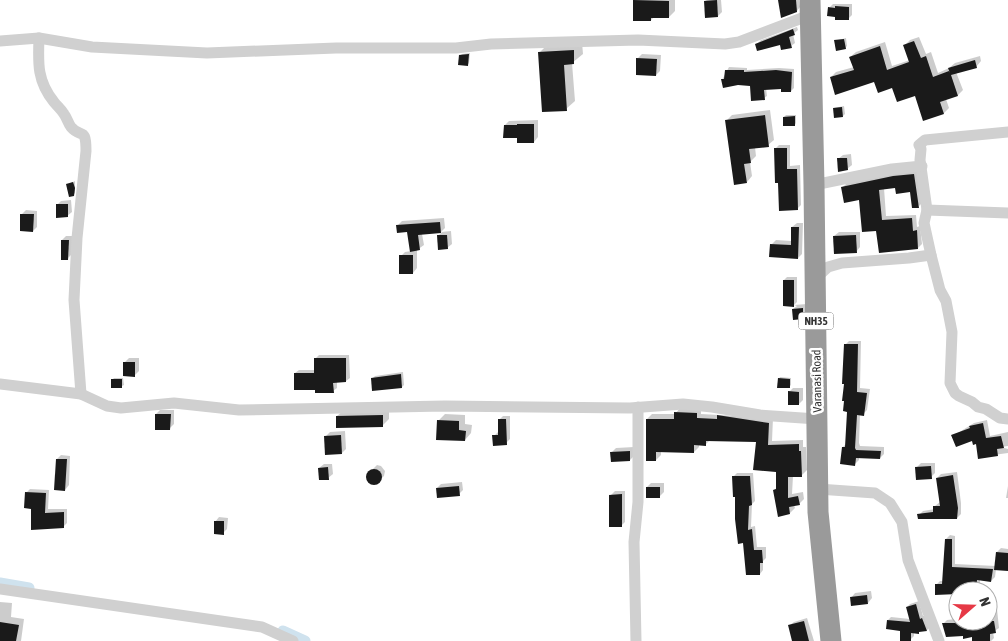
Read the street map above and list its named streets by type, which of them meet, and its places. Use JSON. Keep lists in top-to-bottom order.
{
  "streets": {
    "highway": ["NH35", "Varanasi Road"]
  },
  "north": "right"
}
